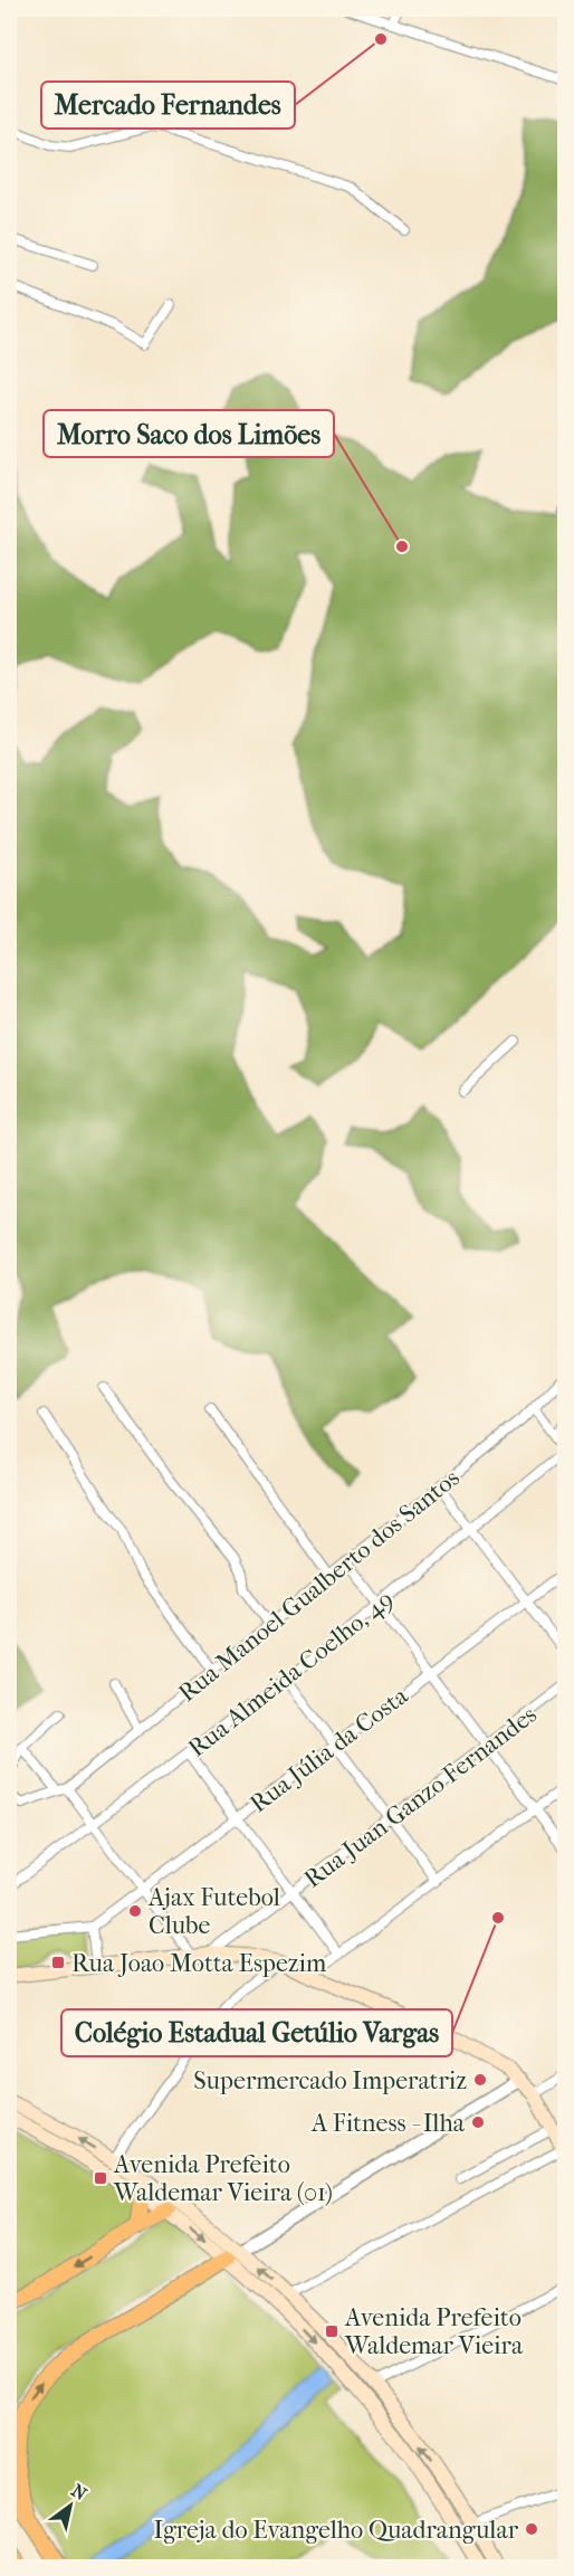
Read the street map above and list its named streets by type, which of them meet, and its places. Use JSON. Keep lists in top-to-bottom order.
{
  "streets": {
    "street": [
      "Rua Manoel Gualberto dos Santos",
      "Rua Almeida Coelho, 49",
      "Rua Júlia da Costa",
      "Rua Juan Ganzo Fernandes"
    ]
  },
  "places": {
    "other": [
      "Mercado Fernandes",
      "Morro Saco dos Limões",
      "Ajax Futebol Clube",
      "Colégio Estadual Getúlio Vargas",
      "Supermercado Imperatriz",
      "A Fitness - Ilha",
      "Igreja do Evangelho Quadrangular"
    ],
    "transit": ["Rua Joao Motta Espezim", "Avenida Prefeito Waldemar Vieira (01)", "Avenida Prefeito Waldemar Vieira"]
  },
  "north": "top right"
}
